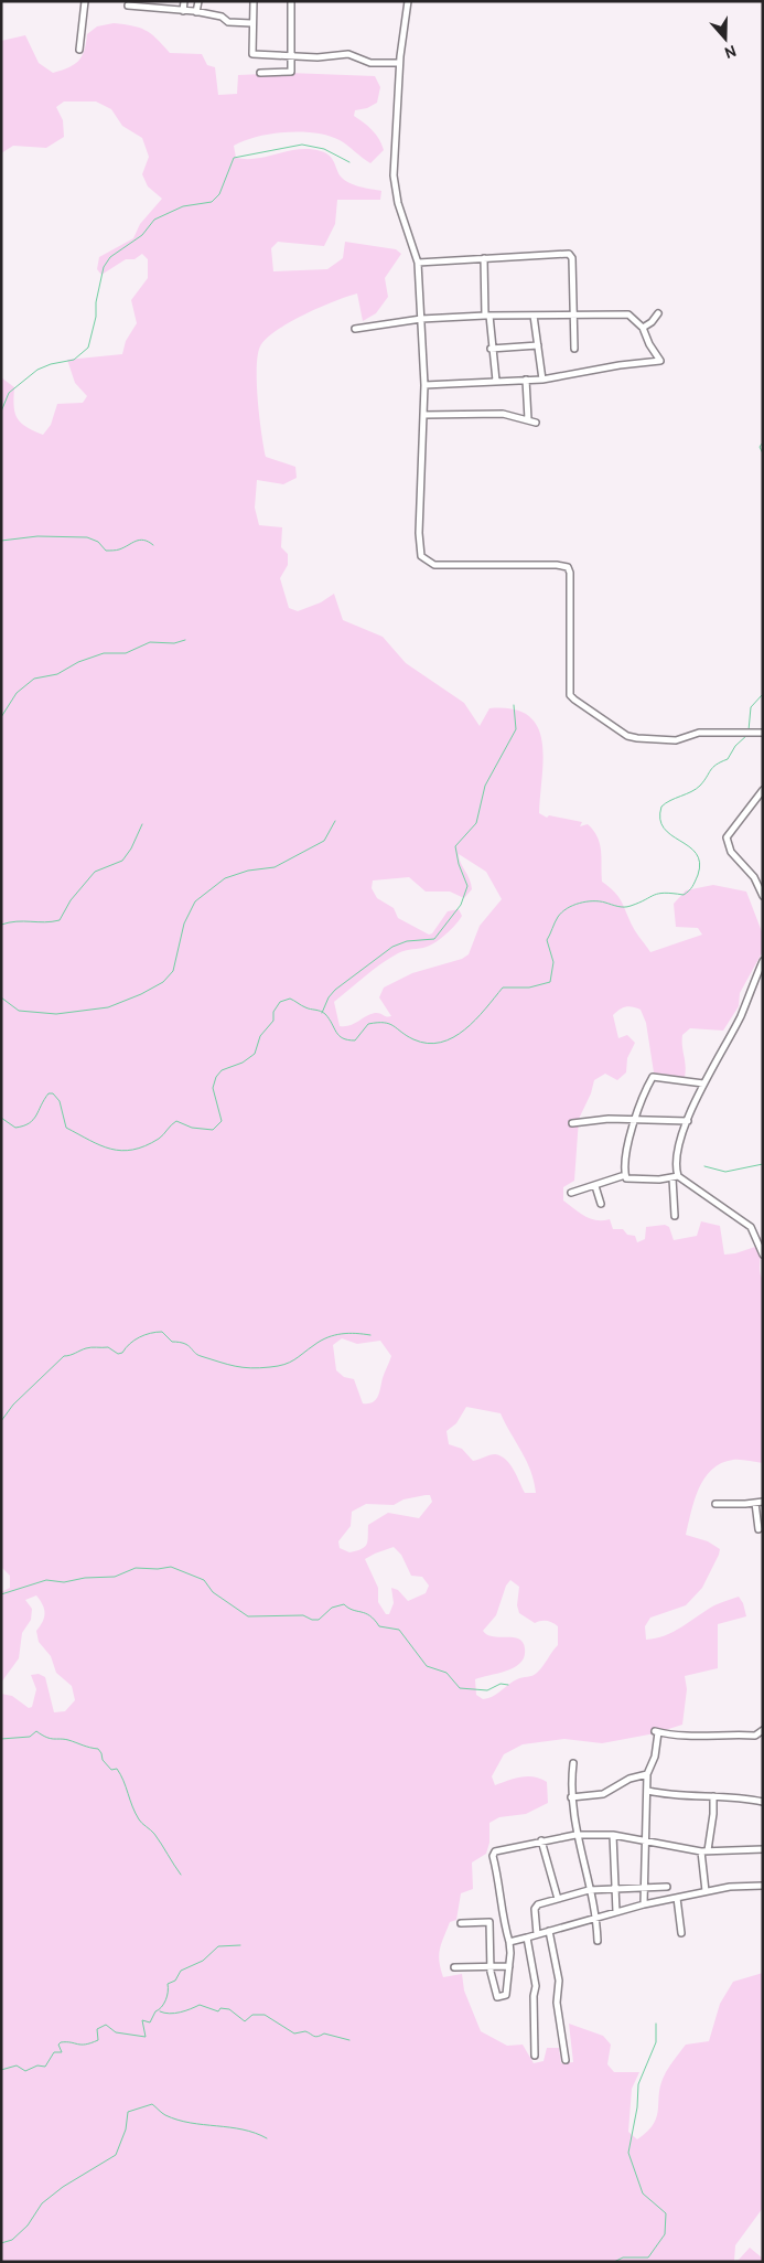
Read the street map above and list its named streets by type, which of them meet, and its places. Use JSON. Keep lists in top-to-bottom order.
{
  "north": "bottom"
}
